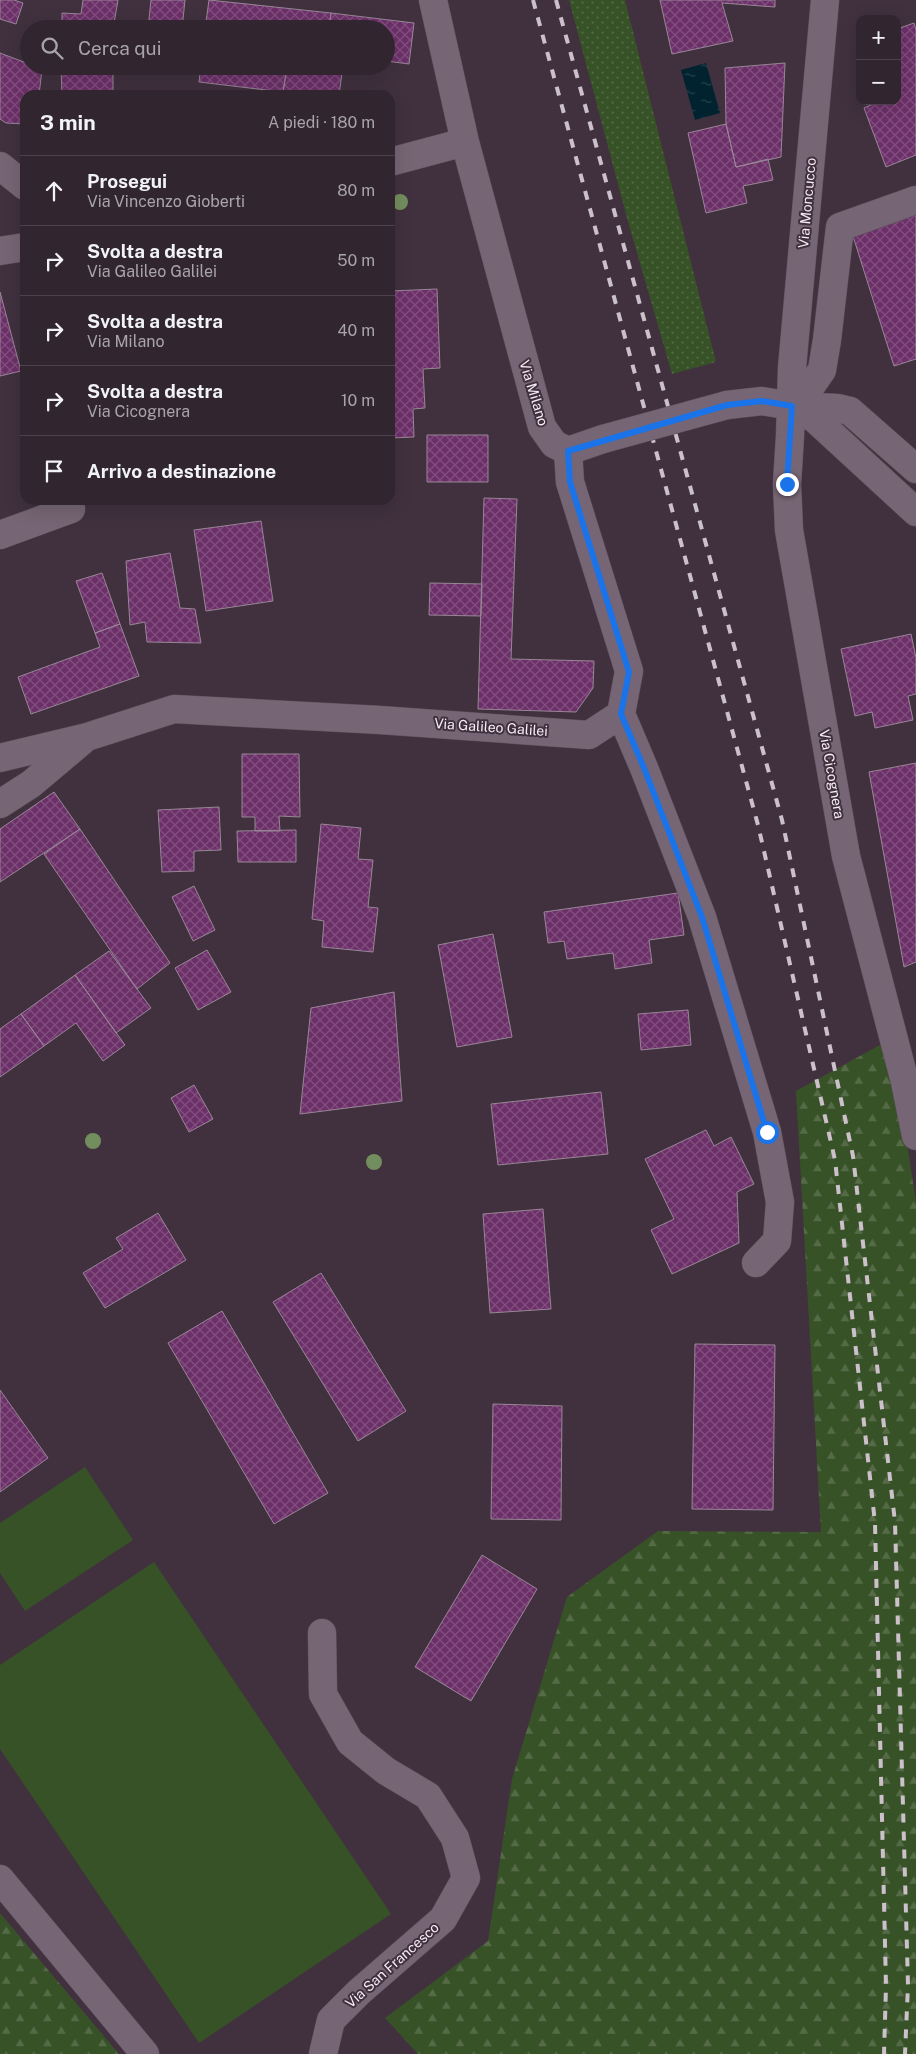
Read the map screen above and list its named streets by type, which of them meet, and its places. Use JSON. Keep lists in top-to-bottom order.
{
  "streets": {
    "street": [
      "Via Moncucco",
      "Via Milano",
      "Via Galileo Galilei",
      "Via Cicognera",
      "Via San Francesco"
    ]
  },
  "crossings": [
    ["Via Moncucco", "Via Cicognera"]
  ],
  "page": {
    "map_buttons": ["+", "−"],
    "search": "Cerca qui",
    "heading": ["3 min", "A piedi · 180 m"],
    "list": [
      ["Prosegui", "Via Vincenzo Gioberti", "80 m"],
      ["Svolta a destra", "Via Galileo Galilei", "50 m"],
      ["Svolta a destra", "Via Milano", "40 m"],
      ["Svolta a destra", "Via Cicognera", "10 m"],
      "Arrivo a destinazione"
    ]
  }
}
